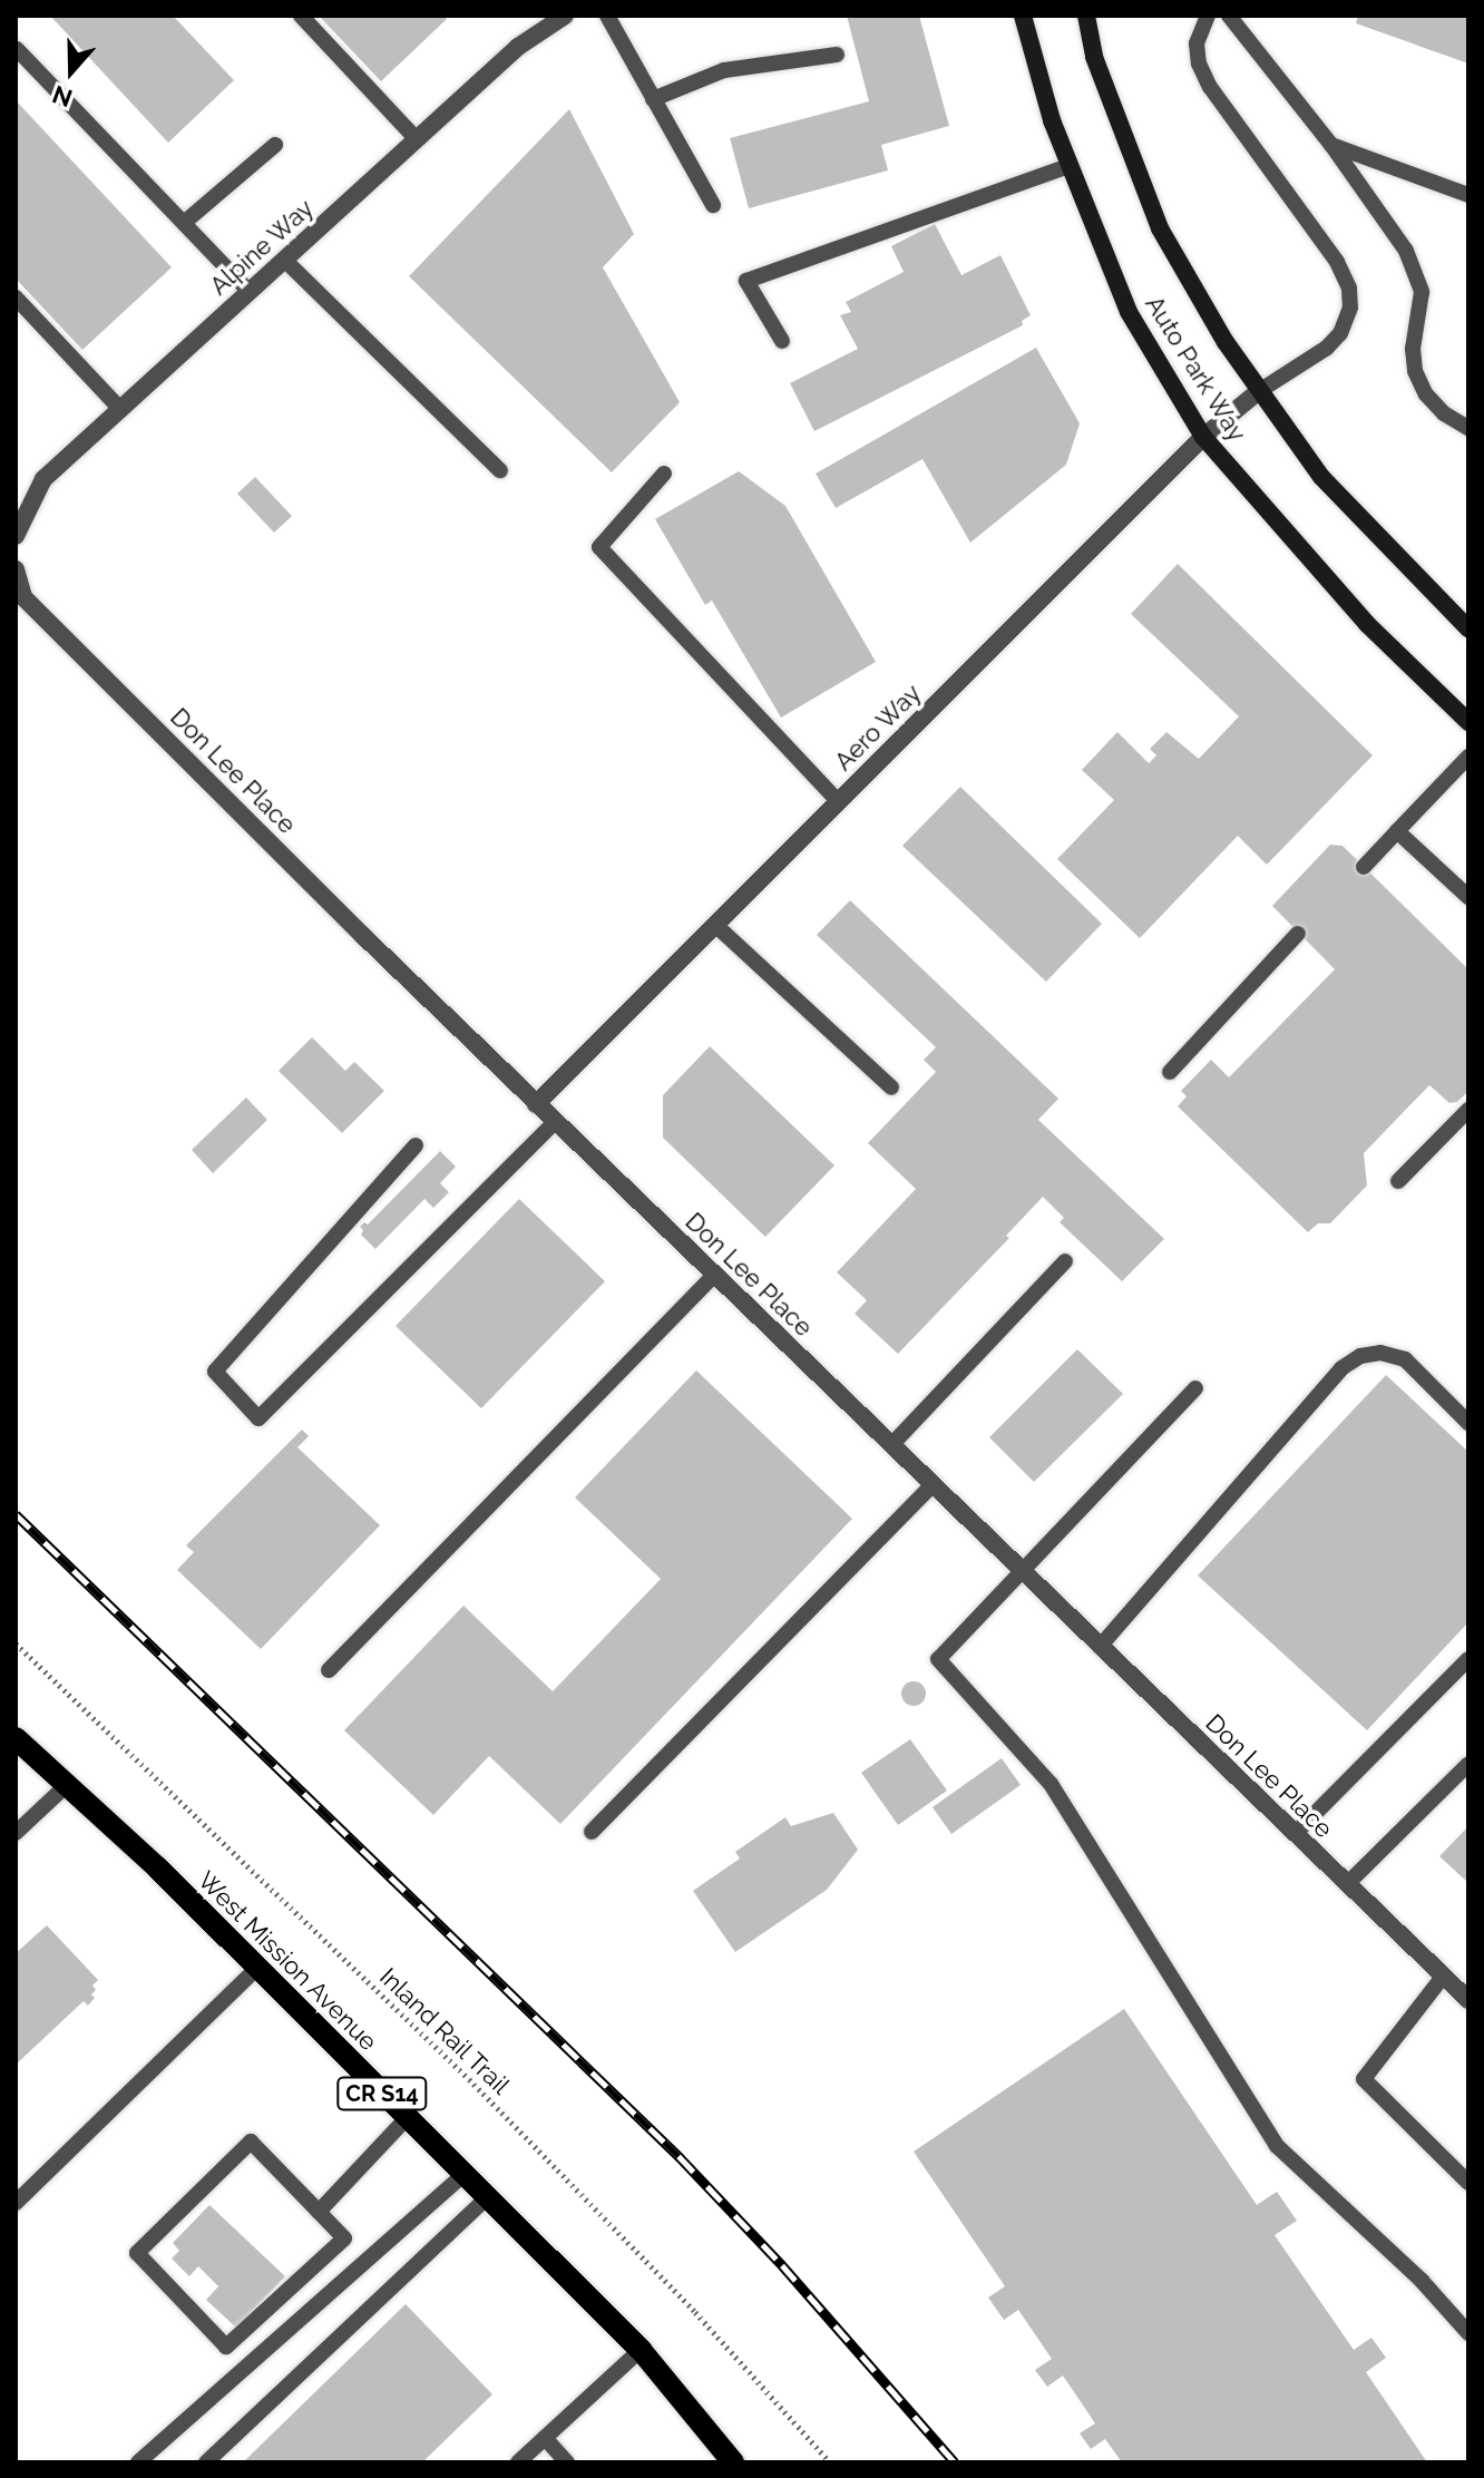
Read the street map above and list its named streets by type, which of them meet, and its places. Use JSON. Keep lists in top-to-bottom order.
{
  "streets": {
    "main road": ["Auto Park Way", "West Mission Avenue", "CR S14"],
    "street": ["Alpine Way", "Aero Way", "Don Lee Place"],
    "path": ["Inland Rail Trail"]
  },
  "crossings": [
    ["Auto Park Way", "Aero Way"],
    ["Aero Way", "Don Lee Place"]
  ],
  "north": "bottom"
}
